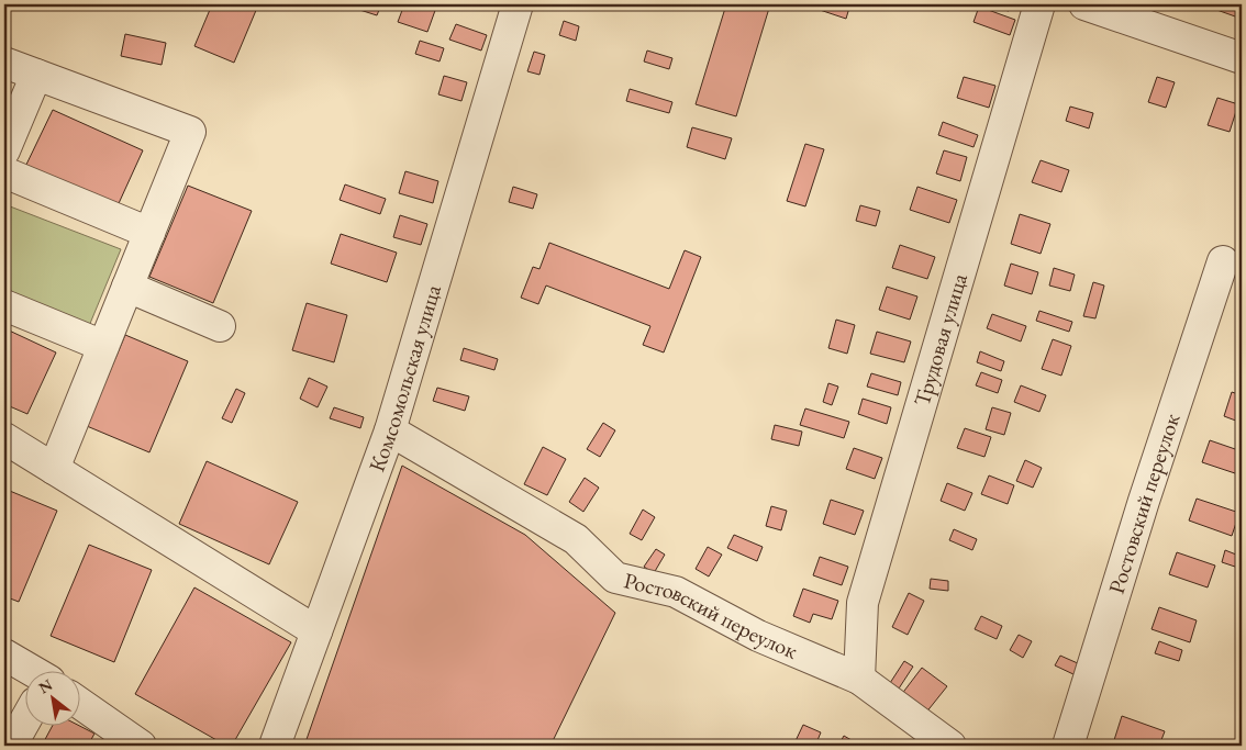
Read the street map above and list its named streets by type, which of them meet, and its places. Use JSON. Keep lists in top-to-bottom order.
{
  "streets": {
    "street": ["Трудовая улица", "Комсомольская улица", "Ростовский переулок"]
  },
  "crossings": [
    ["Трудовая улица", "Ростовский переулок"],
    ["Комсомольская улица", "Ростовский переулок"]
  ],
  "north": "top left"
}
